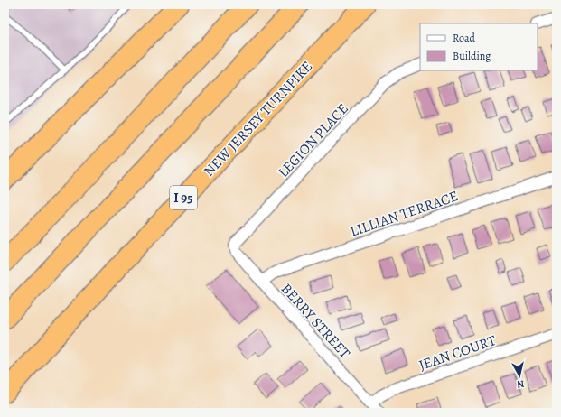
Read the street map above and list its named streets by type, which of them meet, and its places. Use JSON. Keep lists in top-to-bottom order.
{
  "streets": {
    "highway": ["NEW JERSEY TURNPIKE", "I 95"],
    "street": [
      "LEGION PLACE",
      "LILLIAN TERRACE",
      "BERRY STREET",
      "JEAN COURT"
    ]
  },
  "crossings": [
    ["LEGION PLACE", "BERRY STREET"],
    ["LILLIAN TERRACE", "BERRY STREET"],
    ["BERRY STREET", "JEAN COURT"]
  ],
  "legend": ["Road", "Building"],
  "north": "bottom"
}
